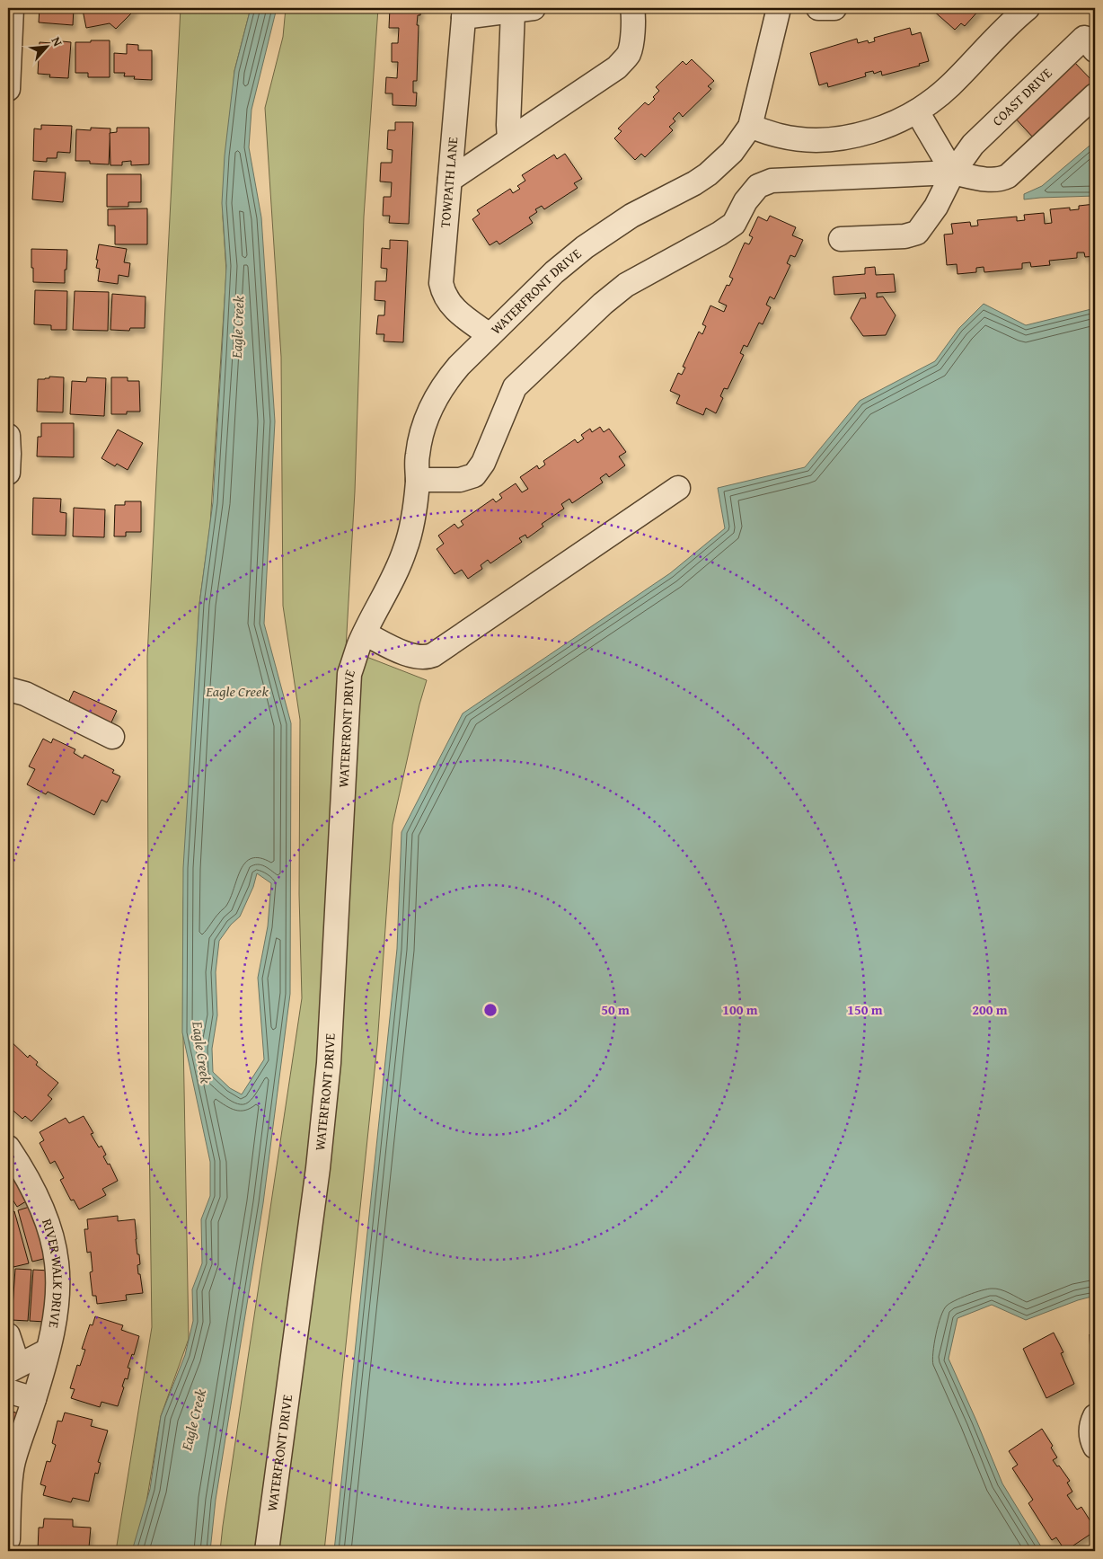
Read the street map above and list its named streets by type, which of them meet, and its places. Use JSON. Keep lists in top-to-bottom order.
{
  "streets": {
    "street": [
      "COAST DRIVE",
      "TOWPATH LANE",
      "WATERFRONT DRIVE",
      "RIVER WALK DRIVE"
    ]
  },
  "crossings": [
    ["TOWPATH LANE", "WATERFRONT DRIVE"]
  ],
  "water": ["Eagle Creek"],
  "north": "top right",
  "rings": [
    "50 m",
    "100 m",
    "150 m",
    "200 m"
  ]
}
